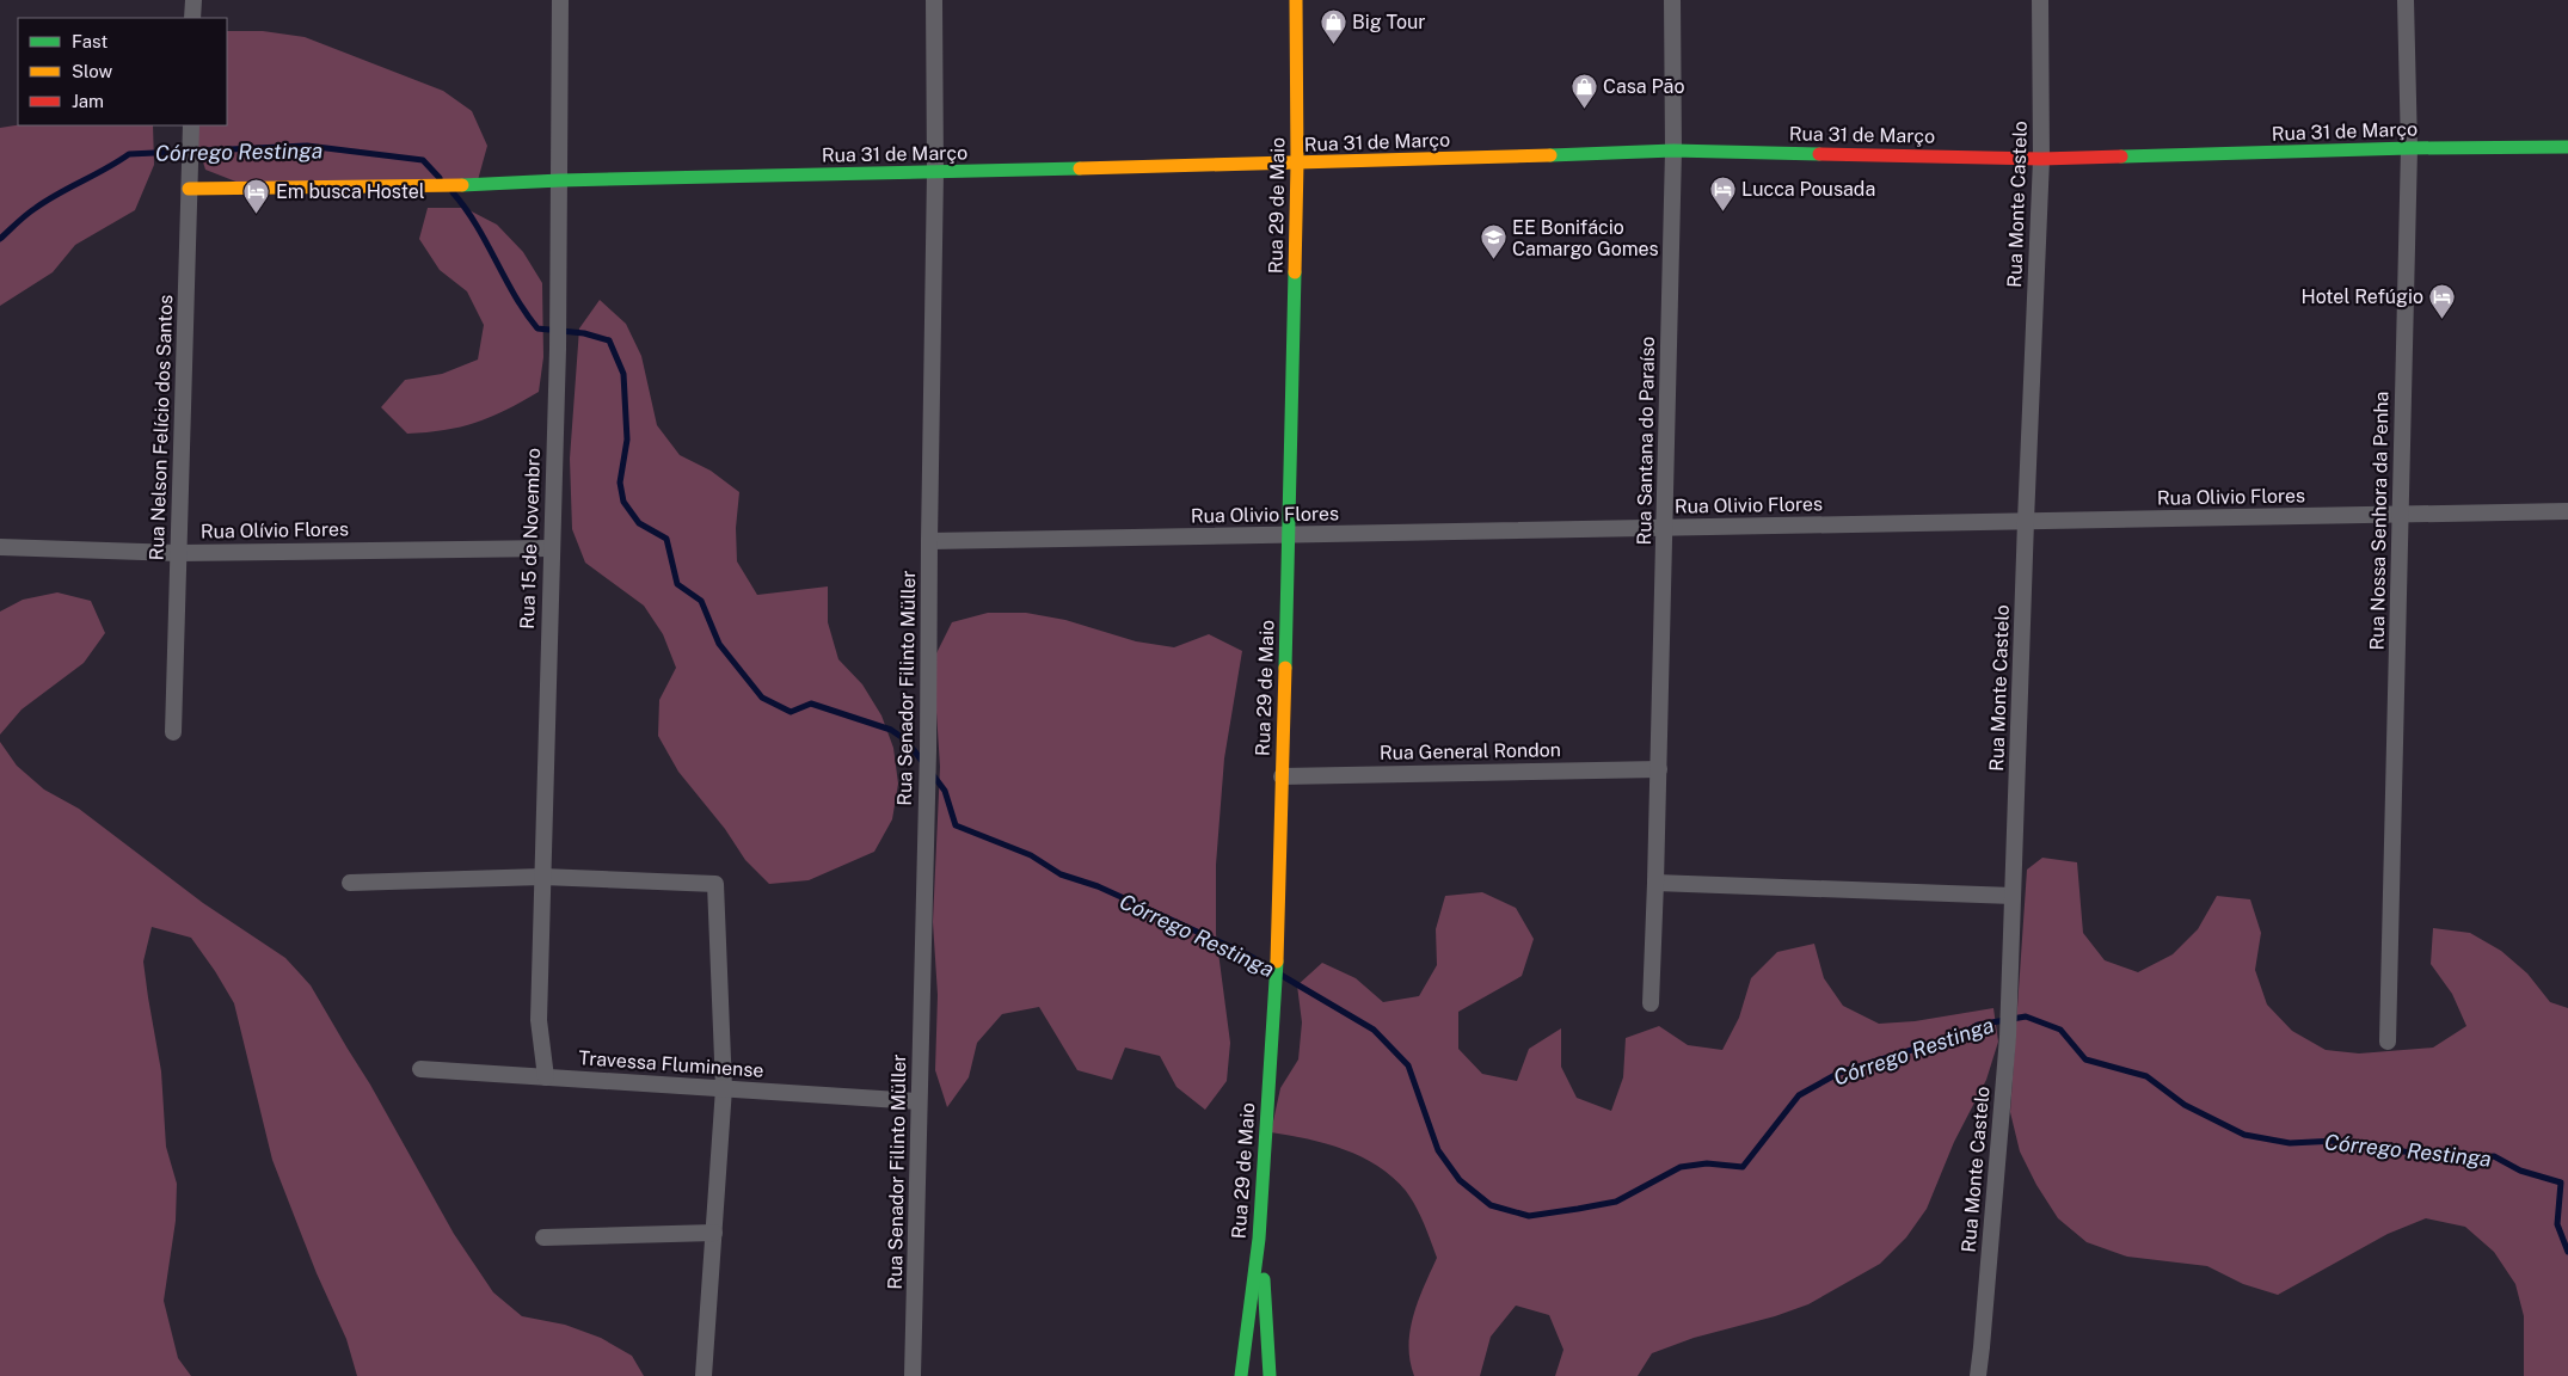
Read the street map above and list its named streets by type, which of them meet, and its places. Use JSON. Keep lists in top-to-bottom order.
{
  "streets": {
    "street": [
      "Rua 31 de Março",
      "Rua Monte Castelo",
      "Rua 29 de Maio",
      "Rua Nelson Felício dos Santos",
      "Rua Santana do Paraíso",
      "Rua Olivio Flores",
      "Rua Nossa Senhora da Penha",
      "Rua Olívio Flores",
      "Rua 15 de Novembro",
      "Rua Senador Filinto Müller",
      "Rua General Rondon",
      "Travessa Fluminense"
    ]
  },
  "crossings": [
    ["Rua 31 de Março", "Rua Monte Castelo"],
    ["Rua 31 de Março", "Rua 29 de Maio"],
    ["Rua 31 de Março", "Rua Nelson Felício dos Santos"],
    ["Rua 31 de Março", "Rua Santana do Paraíso"],
    ["Rua 31 de Março", "Rua Nossa Senhora da Penha"],
    ["Rua 31 de Março", "Rua 15 de Novembro"],
    ["Rua 31 de Março", "Rua Senador Filinto Müller"],
    ["Rua Monte Castelo", "Rua Olivio Flores"],
    ["Rua 29 de Maio", "Rua Olivio Flores"],
    ["Rua 29 de Maio", "Rua General Rondon"],
    ["Rua Nelson Felício dos Santos", "Rua Olívio Flores"],
    ["Rua Santana do Paraíso", "Rua Olivio Flores"],
    ["Rua Santana do Paraíso", "Rua General Rondon"],
    ["Rua Olivio Flores", "Rua Nossa Senhora da Penha"],
    ["Rua Olivio Flores", "Rua Senador Filinto Müller"],
    ["Rua Olívio Flores", "Rua 15 de Novembro"],
    ["Rua 15 de Novembro", "Travessa Fluminense"],
    ["Rua Senador Filinto Müller", "Travessa Fluminense"]
  ],
  "water": ["Córrego Restinga"],
  "places": {
    "shop": ["Big Tour", "Casa Pão"],
    "hotel": ["Lucca Pousada", "Em busca Hostel", "Hotel Refúgio"],
    "school or university": ["EE Bonifácio Camargo Gomes"]
  },
  "legend": ["Fast", "Slow", "Jam"]
}
